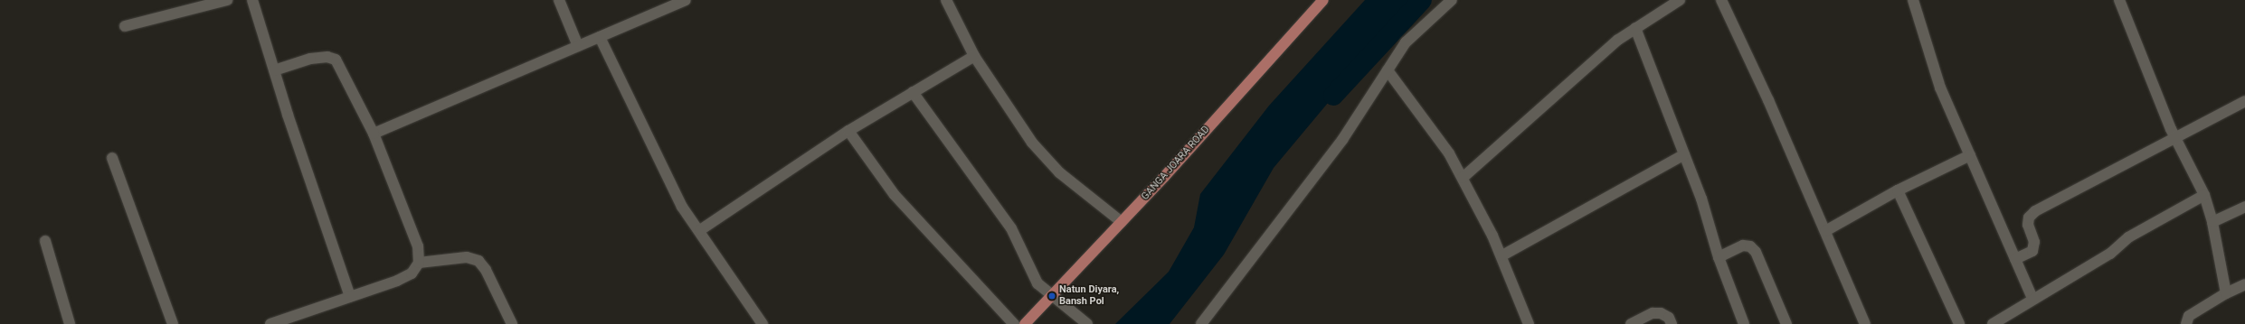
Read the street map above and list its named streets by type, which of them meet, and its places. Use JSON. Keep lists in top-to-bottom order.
{
  "streets": {
    "main road": ["GANGA JOARA ROAD"]
  },
  "places": ["Natun Diyara, Bansh Pol"]
}
